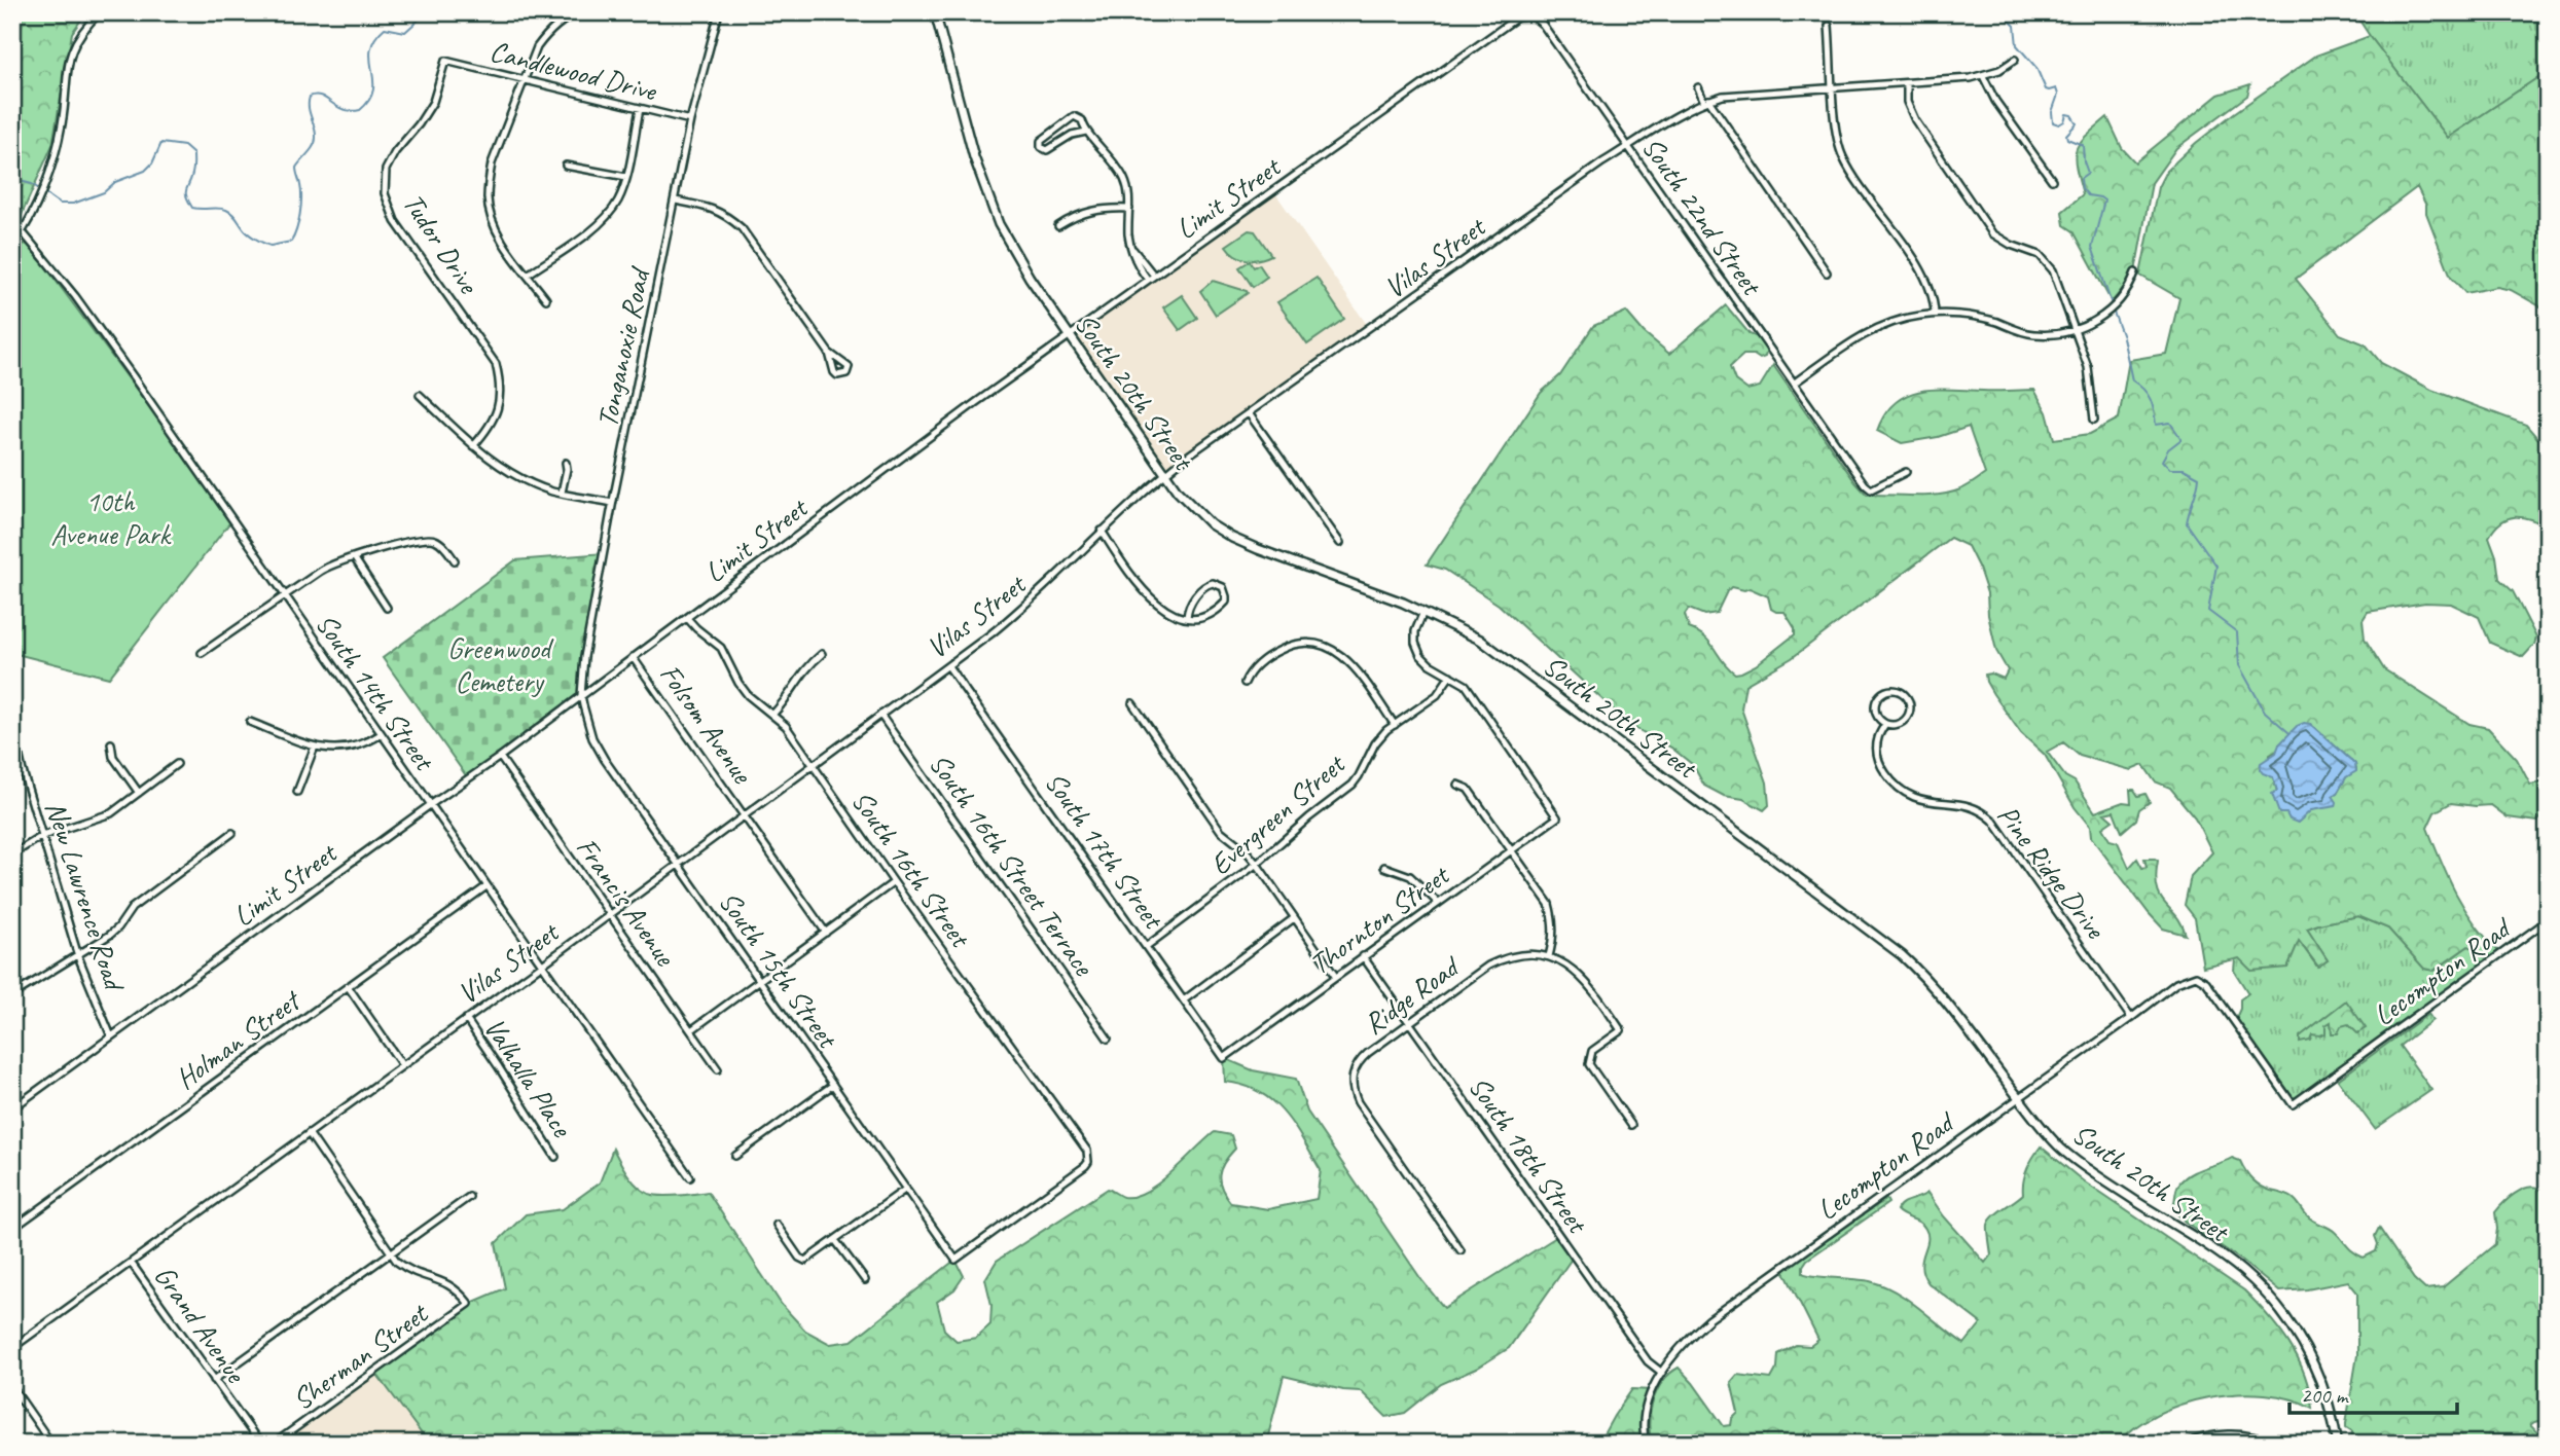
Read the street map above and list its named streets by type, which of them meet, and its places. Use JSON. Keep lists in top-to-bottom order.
{
  "streets": {
    "main road": ["South 20th Street"],
    "street": [
      "Candlewood Drive",
      "Limit Street",
      "South 22nd Street",
      "Tudor Drive",
      "Vilas Street",
      "Tonganoxie Road",
      "South 14th Street",
      "Folsom Avenue",
      "Evergreen Street",
      "South 17th Street",
      "South 16th Street Terrace",
      "South 16th Street",
      "Pine Ridge Drive",
      "New Lawrence Road",
      "Francis Avenue",
      "Thornton Street",
      "South 15th Street",
      "Lecompton Road",
      "Ridge Road",
      "Holman Street",
      "Valhalla Place",
      "South 18th Street",
      "Grand Avenue",
      "Sherman Street"
    ]
  },
  "crossings": [
    ["Candlewood Drive", "Tudor Drive"],
    ["Candlewood Drive", "Tonganoxie Road"],
    ["Limit Street", "South 22nd Street"],
    ["Limit Street", "Tonganoxie Road"],
    ["Limit Street", "South 20th Street"],
    ["Limit Street", "South 14th Street"],
    ["Limit Street", "Folsom Avenue"],
    ["Limit Street", "South 16th Street"],
    ["Limit Street", "New Lawrence Road"],
    ["Limit Street", "Francis Avenue"],
    ["Limit Street", "South 15th Street"],
    ["South 22nd Street", "Vilas Street"],
    ["Vilas Street", "South 20th Street"],
    ["Vilas Street", "South 14th Street"],
    ["Vilas Street", "Folsom Avenue"],
    ["Vilas Street", "South 17th Street"],
    ["Vilas Street", "South 16th Street Terrace"],
    ["Vilas Street", "South 16th Street"],
    ["Vilas Street", "Francis Avenue"],
    ["Vilas Street", "South 15th Street"],
    ["Vilas Street", "Valhalla Place"],
    ["Vilas Street", "Grand Avenue"],
    ["Tonganoxie Road", "South 15th Street"],
    ["South 20th Street", "Lecompton Road"],
    ["South 14th Street", "Holman Street"],
    ["Evergreen Street", "South 17th Street"],
    ["Evergreen Street", "Thornton Street"],
    ["South 17th Street", "Thornton Street"],
    ["South 16th Street", "South 15th Street"],
    ["Pine Ridge Drive", "Lecompton Road"],
    ["Thornton Street", "South 18th Street"],
    ["Lecompton Road", "South 18th Street"],
    ["Ridge Road", "South 18th Street"]
  ],
  "parks": ["10th Avenue Park", "Greenwood Cemetery"],
  "scale_bar": "200 m"
}
